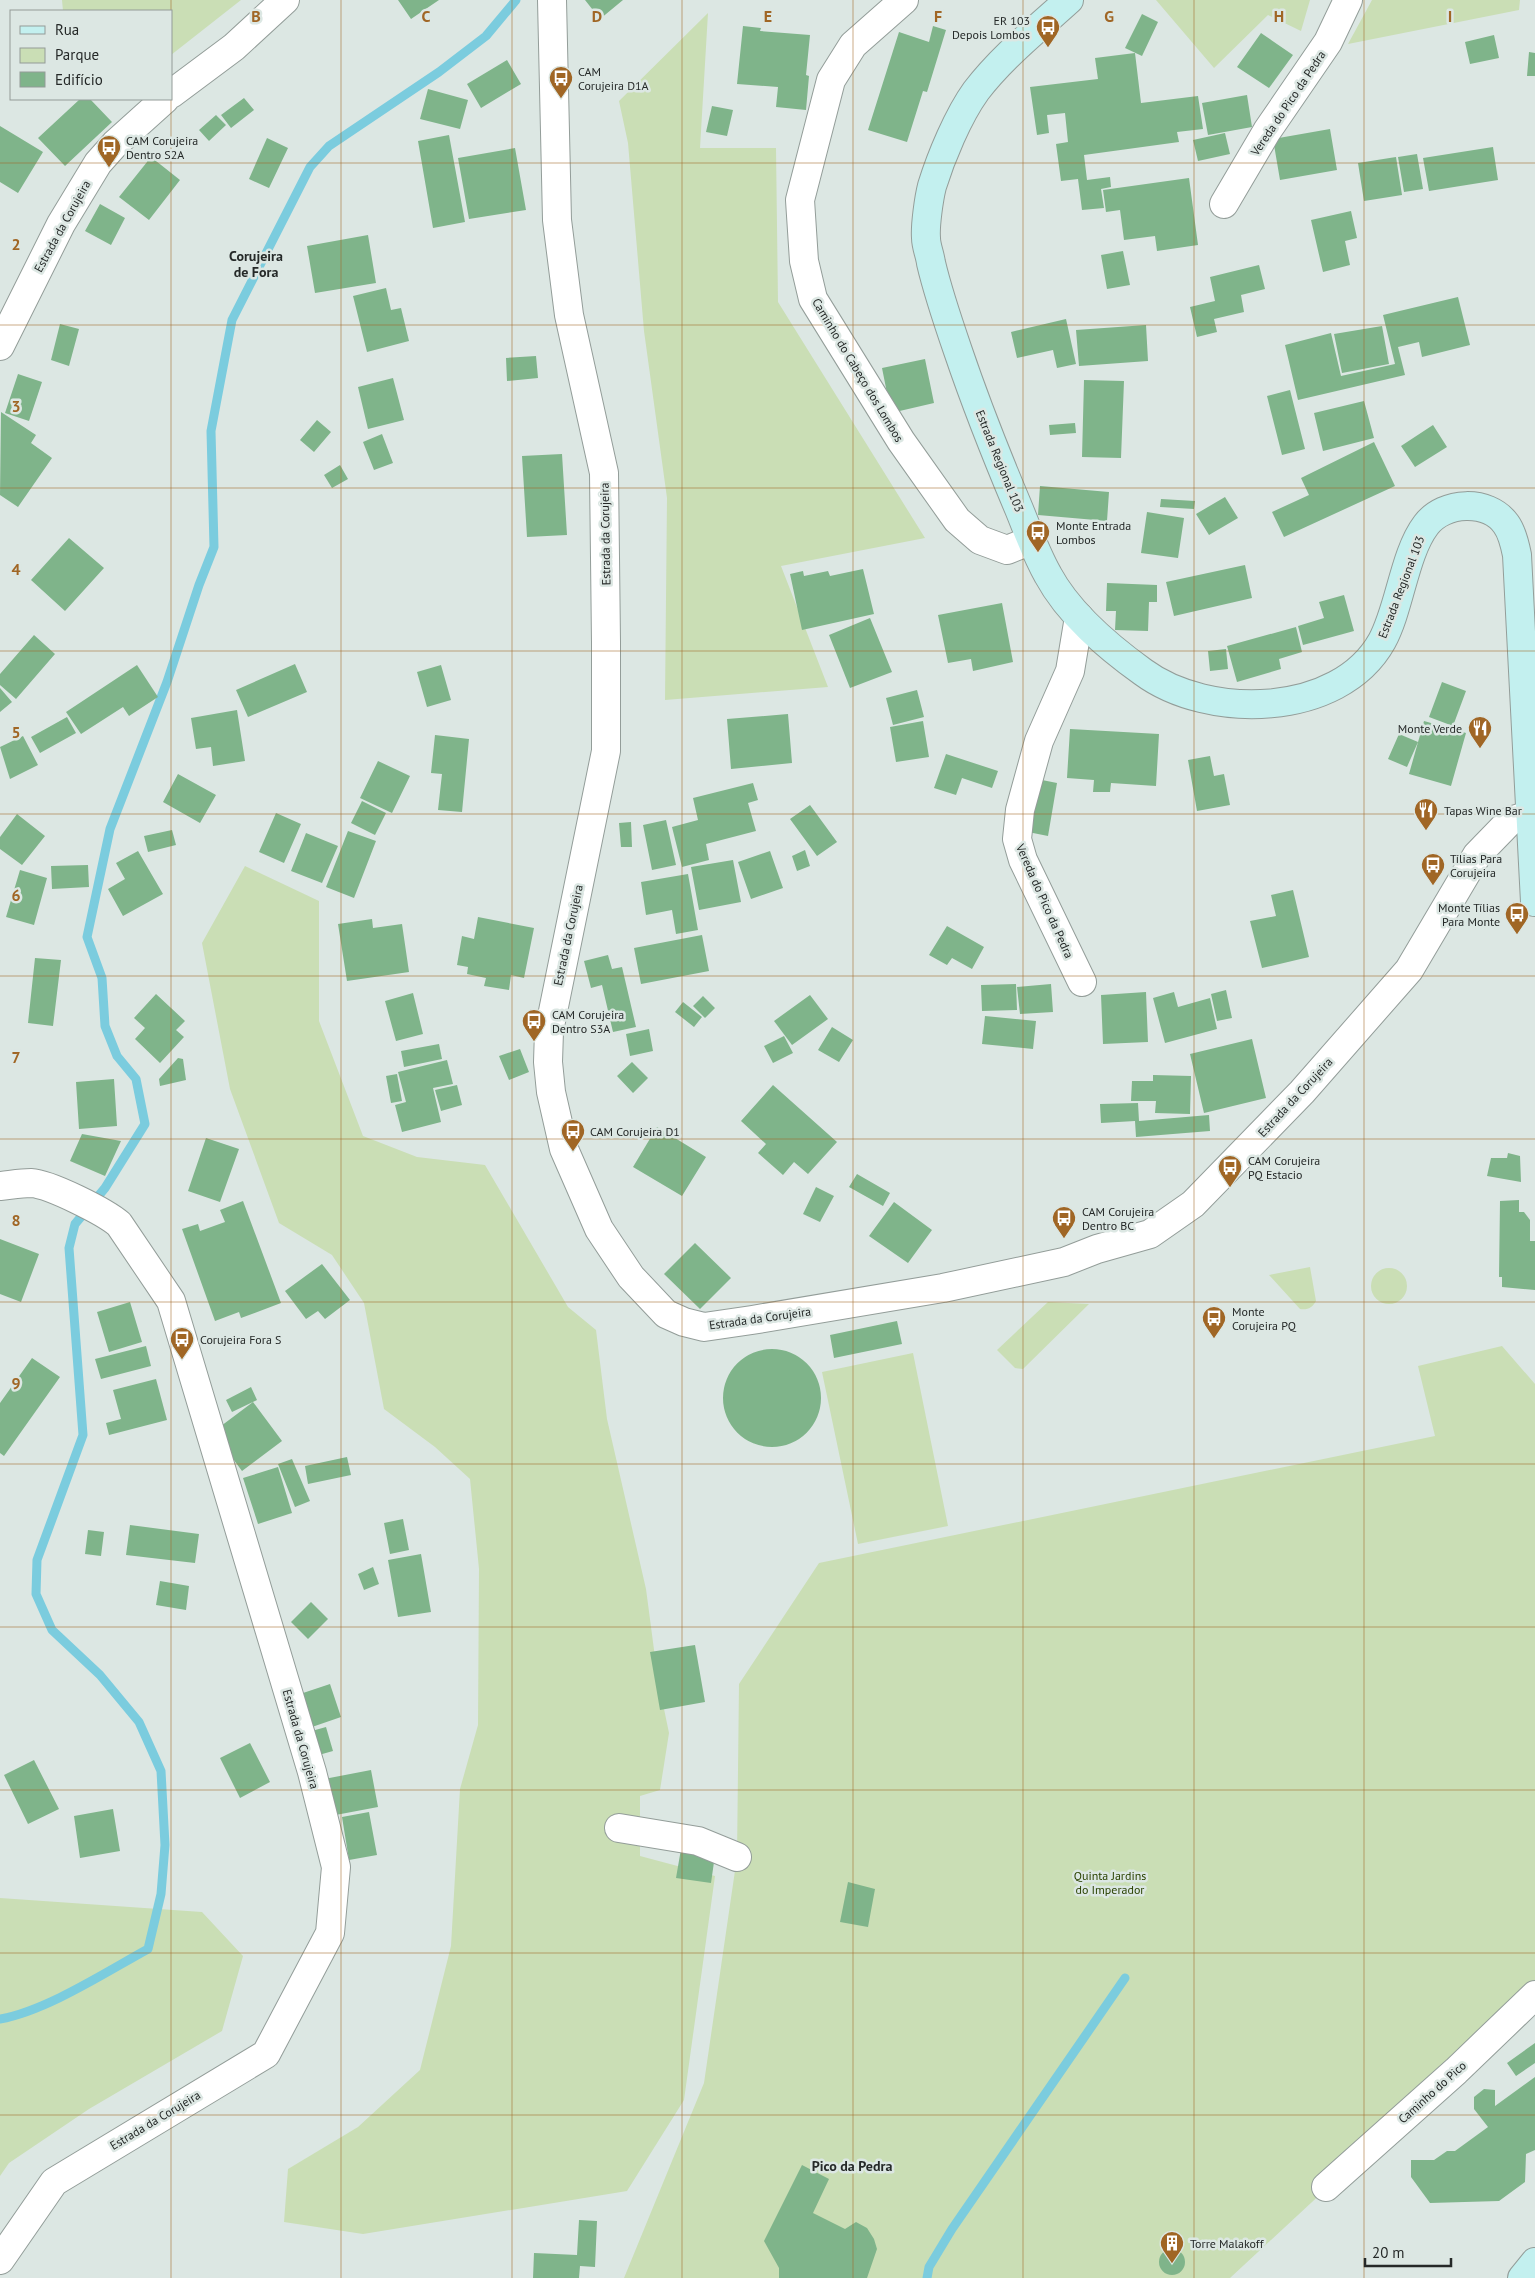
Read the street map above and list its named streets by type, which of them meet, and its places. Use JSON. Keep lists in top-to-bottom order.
{
  "streets": {
    "main road": ["Estrada Regional 103"],
    "street": [
      "Vereda do Pico da Pedra",
      "Estrada da Corujeira",
      "Caminho do Cabeço dos Lombos",
      "Caminho do Pico"
    ]
  },
  "crossings": [
    ["Vereda do Pico da Pedra", "Estrada Regional 103"],
    ["Estrada da Corujeira", "Estrada Regional 103"],
    ["Caminho do Cabeço dos Lombos", "Estrada Regional 103"]
  ],
  "districts": ["Corujeira de Fora", "Pico da Pedra"],
  "parks": ["Quinta Jardins do Imperador"],
  "places": {
    "bus stop": [
      "ER 103 Depois Lombos",
      "CAM Corujeira D1A",
      "CAM Corujeira Dentro S2A",
      "Monte Entrada Lombos",
      "Tílias Para Corujeira",
      "Monte Tílias Para Monte",
      "CAM Corujeira Dentro S3A",
      "CAM Corujeira D1",
      "CAM Corujeira PQ Estacio",
      "CAM Corujeira Dentro BC",
      "Monte Corujeira PQ",
      "Corujeira Fora S"
    ],
    "restaurant": ["Monte Verde", "Tapas Wine Bar"],
    "building": ["Torre Malakoff"]
  },
  "legend": ["Rua", "Parque", "Edifício"],
  "scale_bar": "20 m",
  "grid": {
    "columns": [
      "B",
      "C",
      "D",
      "E",
      "F",
      "G",
      "H",
      "I"
    ],
    "rows": [
      "2",
      "3",
      "4",
      "5",
      "6",
      "7",
      "8",
      "9"
    ]
  }
}
